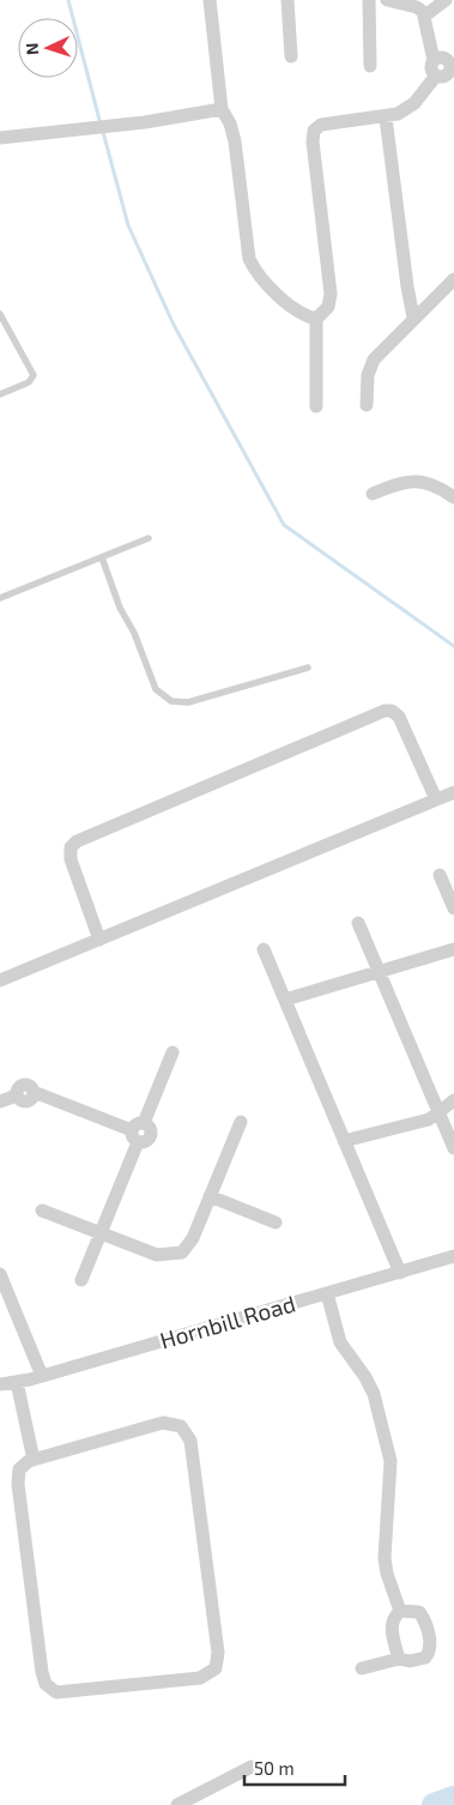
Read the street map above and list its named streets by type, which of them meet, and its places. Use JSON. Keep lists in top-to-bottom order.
{
  "streets": {
    "street": ["Hornbill Road"]
  },
  "scale_bar": "50 m",
  "north": "left"
}
